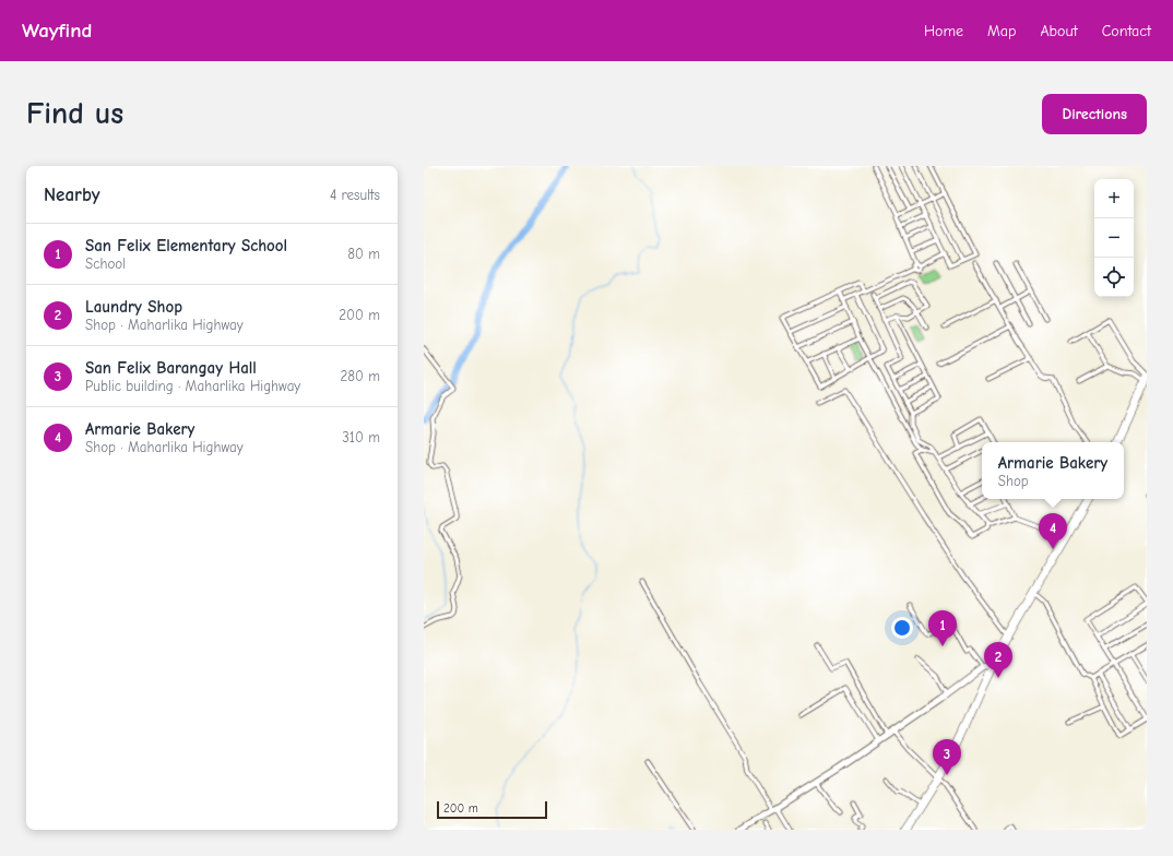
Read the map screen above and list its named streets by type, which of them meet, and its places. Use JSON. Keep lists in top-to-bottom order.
{
  "scale_bar": "200 m",
  "page": {
    "header": "Wayfind",
    "nav": [
      "Home",
      "Map",
      "About",
      "Contact"
    ],
    "buttons": "Directions",
    "title": "Find us",
    "heading": ["Nearby", "4 results"],
    "map_buttons": ["+", "−"],
    "list": [
      {
        "mark": "1",
        "name": "San Felix Elementary School",
        "note": "School",
        "value": "80 m"
      },
      {
        "mark": "2",
        "name": "Laundry Shop",
        "note": "Shop · Maharlika Highway",
        "value": "200 m"
      },
      {
        "mark": "3",
        "name": "San Felix Barangay Hall",
        "note": "Public building · Maharlika Highway",
        "value": "280 m"
      },
      {
        "mark": "4",
        "name": "Armarie Bakery",
        "note": "Shop · Maharlika Highway",
        "value": "310 m"
      }
    ],
    "popup": ["Armarie Bakery", "Shop"],
    "pins": [
      "4",
      "1",
      "2",
      "3"
    ],
    "scale": "200 m"
  }
}
